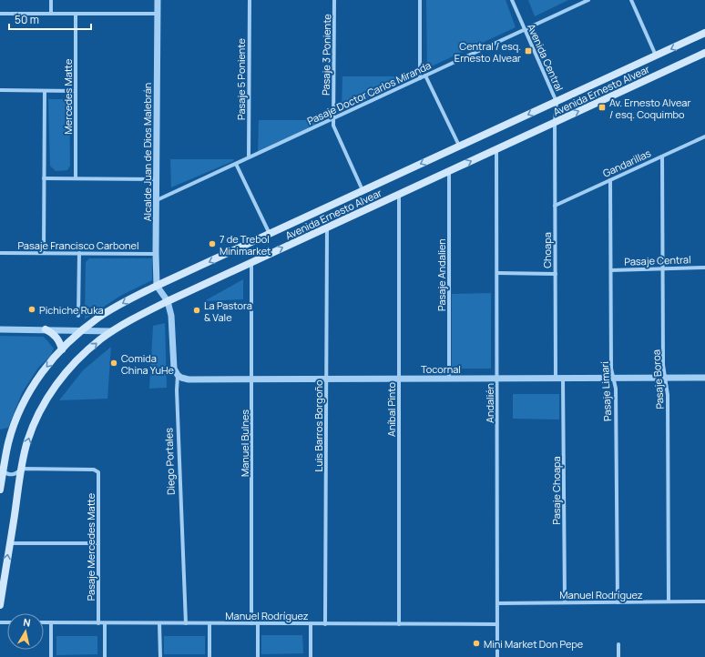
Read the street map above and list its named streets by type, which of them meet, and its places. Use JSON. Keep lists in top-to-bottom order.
{
  "streets": {
    "main road": ["Avenida Ernesto Alvear"],
    "street": [
      "Pasaje 3 Poniente",
      "Avenida Central",
      "Pasaje 5 Poniente",
      "Pasaje Doctor Carlos Miranda",
      "Mercedes Matte",
      "Alcalde Juan de Dios Malebrán",
      "Gandarillas",
      "Pasaje Francisco Carbonel",
      "Choapa",
      "Pasaje Central",
      "Pasaje Andalien",
      "Tocornal",
      "Pasaje Boroa",
      "Pasaje Limarí",
      "Andalién",
      "Aníbal Pinto",
      "Luis Barros Borgoño",
      "Manuel Bulnes",
      "Diego Portales",
      "Pasaje Choapa",
      "Pasaje Mercedes Matte",
      "Manuel Rodríguez"
    ]
  },
  "crossings": [
    ["Pasaje 3 Poniente", "Avenida Ernesto Alvear"],
    ["Pasaje 3 Poniente", "Pasaje Doctor Carlos Miranda"],
    ["Avenida Central", "Avenida Ernesto Alvear"],
    ["Avenida Central", "Pasaje Doctor Carlos Miranda"],
    ["Avenida Central", "Choapa"],
    ["Pasaje 5 Poniente", "Pasaje Doctor Carlos Miranda"],
    ["Avenida Ernesto Alvear", "Alcalde Juan de Dios Malebrán"],
    ["Avenida Ernesto Alvear", "Choapa"],
    ["Avenida Ernesto Alvear", "Pasaje Andalien"],
    ["Avenida Ernesto Alvear", "Andalién"],
    ["Avenida Ernesto Alvear", "Aníbal Pinto"],
    ["Avenida Ernesto Alvear", "Luis Barros Borgoño"],
    ["Avenida Ernesto Alvear", "Manuel Bulnes"],
    ["Avenida Ernesto Alvear", "Diego Portales"],
    ["Avenida Ernesto Alvear", "Pasaje Mercedes Matte"],
    ["Pasaje Doctor Carlos Miranda", "Alcalde Juan de Dios Malebrán"],
    ["Alcalde Juan de Dios Malebrán", "Pasaje Francisco Carbonel"],
    ["Gandarillas", "Choapa"],
    ["Gandarillas", "Pasaje Boroa"],
    ["Gandarillas", "Pasaje Limarí"],
    ["Choapa", "Tocornal"],
    ["Pasaje Central", "Pasaje Boroa"],
    ["Pasaje Central", "Pasaje Limarí"],
    ["Pasaje Andalien", "Tocornal"],
    ["Tocornal", "Pasaje Boroa"],
    ["Tocornal", "Pasaje Limarí"],
    ["Tocornal", "Andalién"],
    ["Tocornal", "Aníbal Pinto"],
    ["Tocornal", "Luis Barros Borgoño"],
    ["Tocornal", "Manuel Bulnes"],
    ["Tocornal", "Diego Portales"],
    ["Tocornal", "Pasaje Choapa"],
    ["Pasaje Boroa", "Manuel Rodríguez"],
    ["Pasaje Limarí", "Manuel Rodríguez"],
    ["Andalién", "Manuel Rodríguez"],
    ["Aníbal Pinto", "Manuel Rodríguez"],
    ["Luis Barros Borgoño", "Manuel Rodríguez"],
    ["Manuel Bulnes", "Manuel Rodríguez"],
    ["Diego Portales", "Manuel Rodríguez"],
    ["Pasaje Choapa", "Manuel Rodríguez"],
    ["Pasaje Mercedes Matte", "Manuel Rodríguez"]
  ],
  "places": {
    "transit": ["Central / esq. Ernesto Alvear", "Av. Ernesto Alvear / esq. Coquimbo"],
    "other": [
      "7 de Trebol Minimarket",
      "Pichiche Ruka",
      "La Pastora & Vale",
      "Comida China YuHe",
      "Mini Market Don Pepe"
    ]
  },
  "scale_bar": "50 m",
  "north": "top"
}
